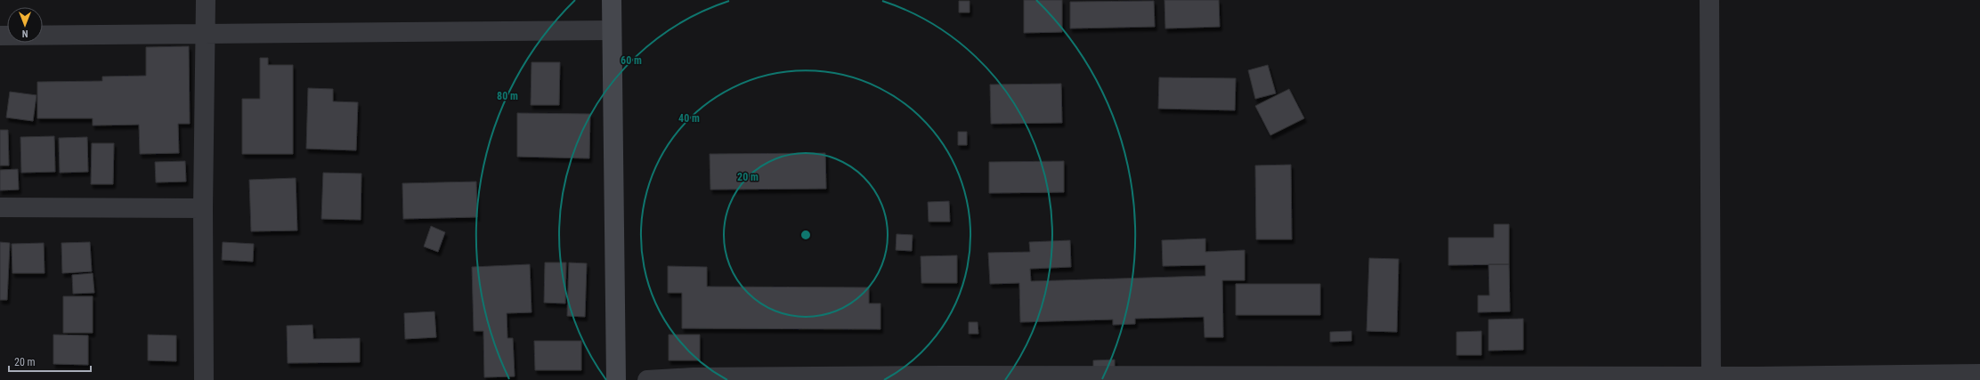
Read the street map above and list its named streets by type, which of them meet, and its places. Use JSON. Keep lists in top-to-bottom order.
{
  "scale_bar": "20 m",
  "north": "bottom",
  "rings": [
    "60 m",
    "80 m",
    "40 m",
    "20 m"
  ]
}
